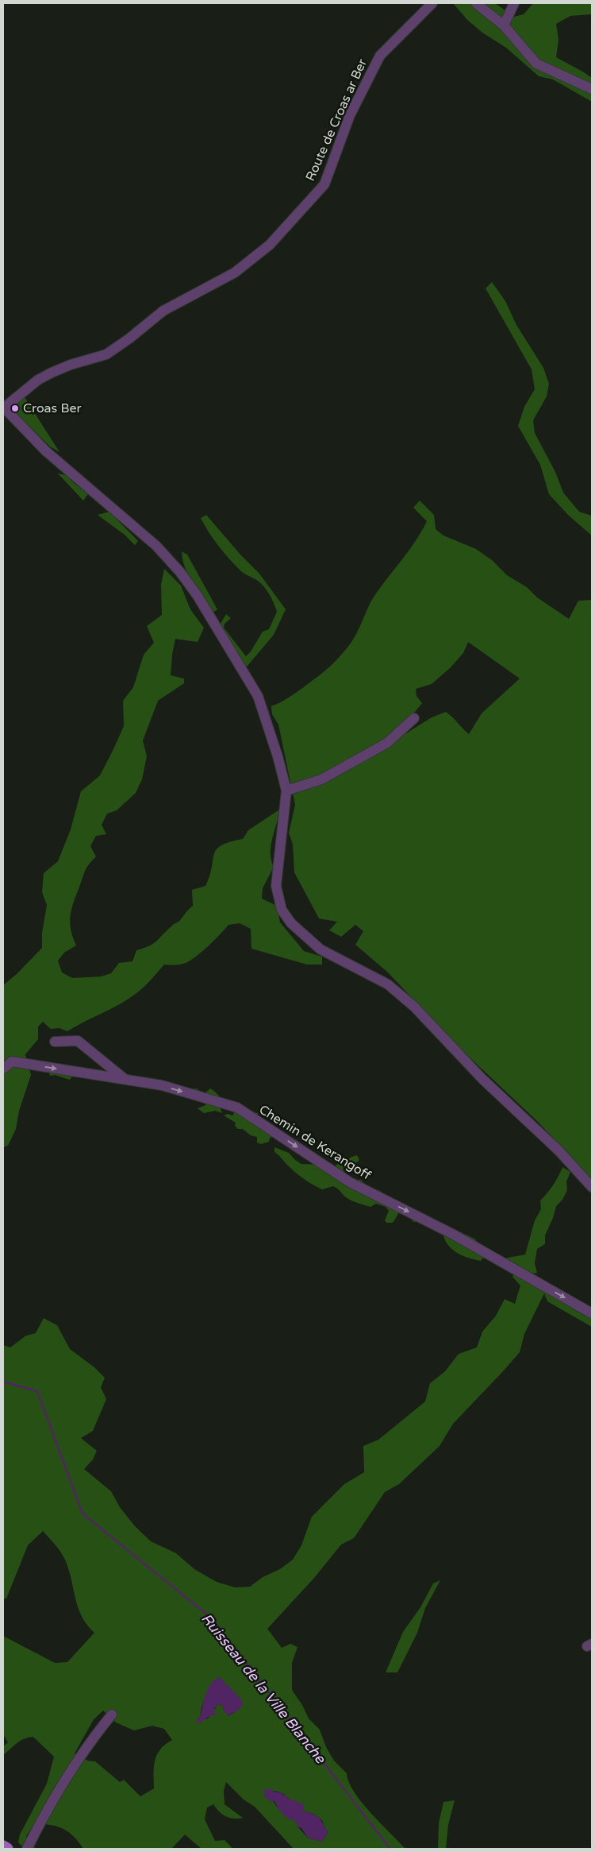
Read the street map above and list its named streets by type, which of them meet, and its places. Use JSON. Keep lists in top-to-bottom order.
{
  "streets": {
    "street": ["Route de Croas ar Ber", "Chemin de Kerangoff"]
  },
  "one_way": ["Chemin de Kerangoff"],
  "water": ["Ruisseau de la Ville Blanche"],
  "places": ["Croas Ber"]
}
